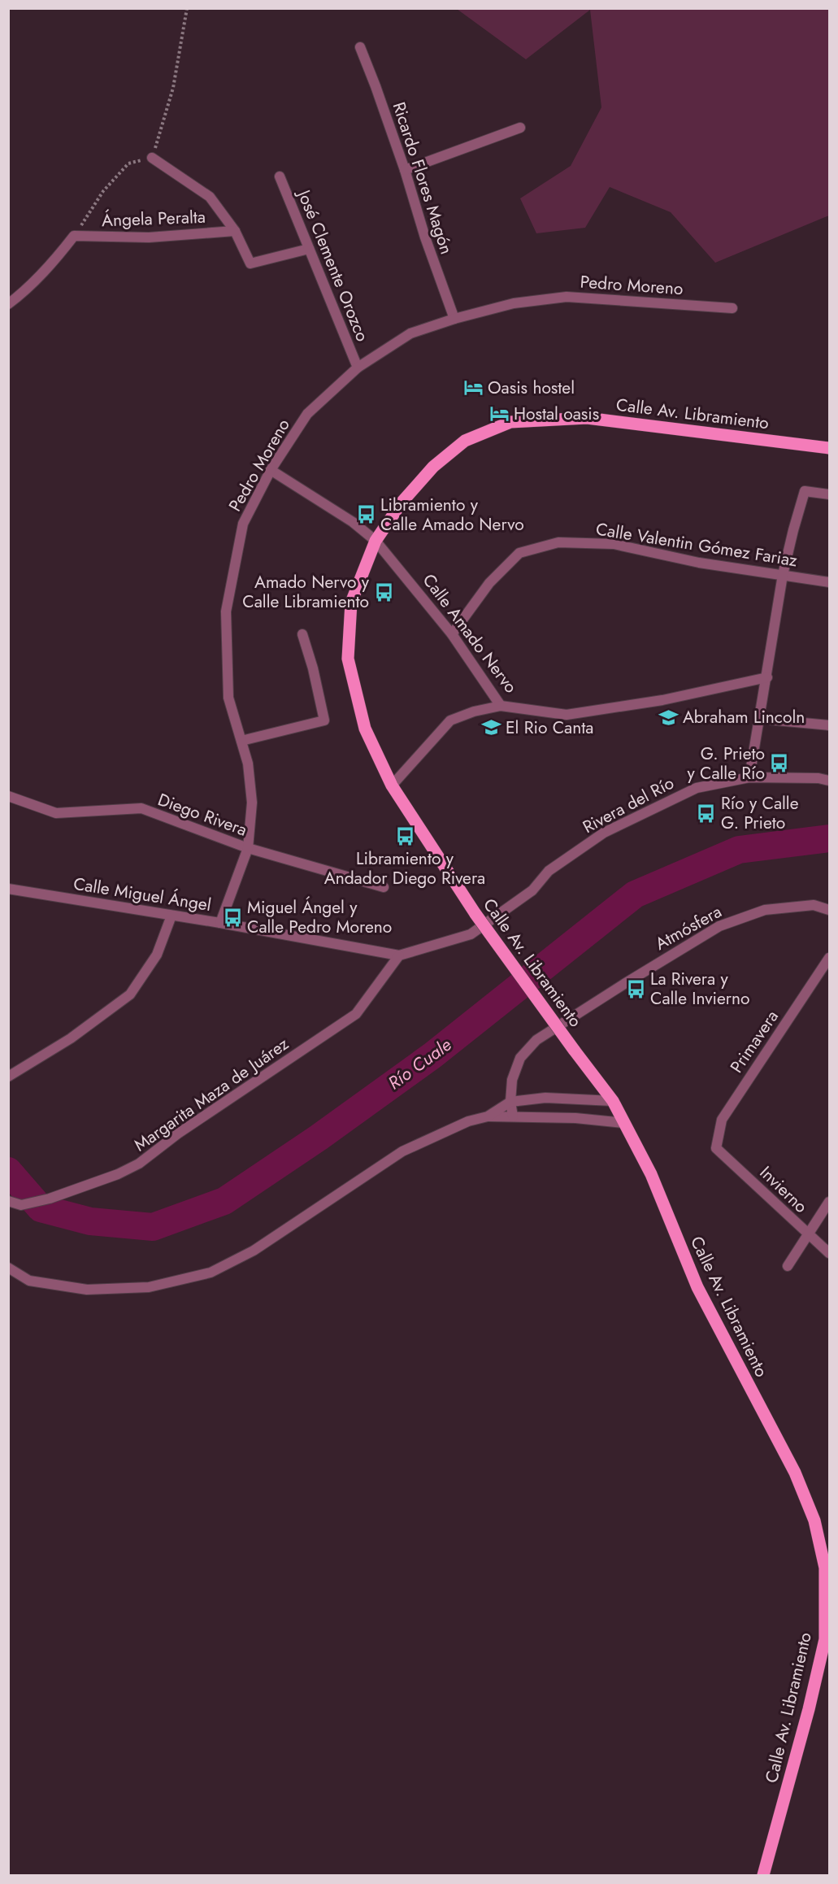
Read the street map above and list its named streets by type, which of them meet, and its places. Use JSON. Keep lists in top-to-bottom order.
{
  "streets": {
    "main road": ["Calle Av. Libramiento"],
    "street": [
      "Ricardo Flores Magón",
      "Ángela Peralta",
      "José Clemente Orozco",
      "Pedro Moreno",
      "Calle Valentin Gómez Fariaz",
      "Calle Amado Nervo",
      "Rivera del Río",
      "Diego Rivera",
      "Calle Miguel Ángel",
      "Atmósfera",
      "Primavera",
      "Margarita Maza de Juárez",
      "Invierno"
    ]
  },
  "crossings": [
    ["Ricardo Flores Magón", "Pedro Moreno"],
    ["Ángela Peralta", "José Clemente Orozco"],
    ["José Clemente Orozco", "Pedro Moreno"],
    ["Pedro Moreno", "Calle Amado Nervo"],
    ["Pedro Moreno", "Diego Rivera"],
    ["Pedro Moreno", "Calle Miguel Ángel"],
    ["Calle Av. Libramiento", "Calle Amado Nervo"],
    ["Calle Valentin Gómez Fariaz", "Calle Amado Nervo"],
    ["Rivera del Río", "Calle Miguel Ángel"],
    ["Calle Miguel Ángel", "Margarita Maza de Juárez"],
    ["Primavera", "Invierno"]
  ],
  "water": ["Río Cuale"],
  "places": {
    "hotel": ["Oasis hostel", "Hostal oasis"],
    "bus stop": [
      "Libramiento y Calle Amado Nervo",
      "Amado Nervo y Calle Libramiento",
      "G. Prieto y Calle Río",
      "Río y Calle G. Prieto",
      "Libramiento y Andador Diego Rivera",
      "Miguel Ángel y Calle Pedro Moreno",
      "La Rivera y Calle Invierno"
    ],
    "school or university": ["Abraham Lincoln", "El Rio Canta"]
  }
}
